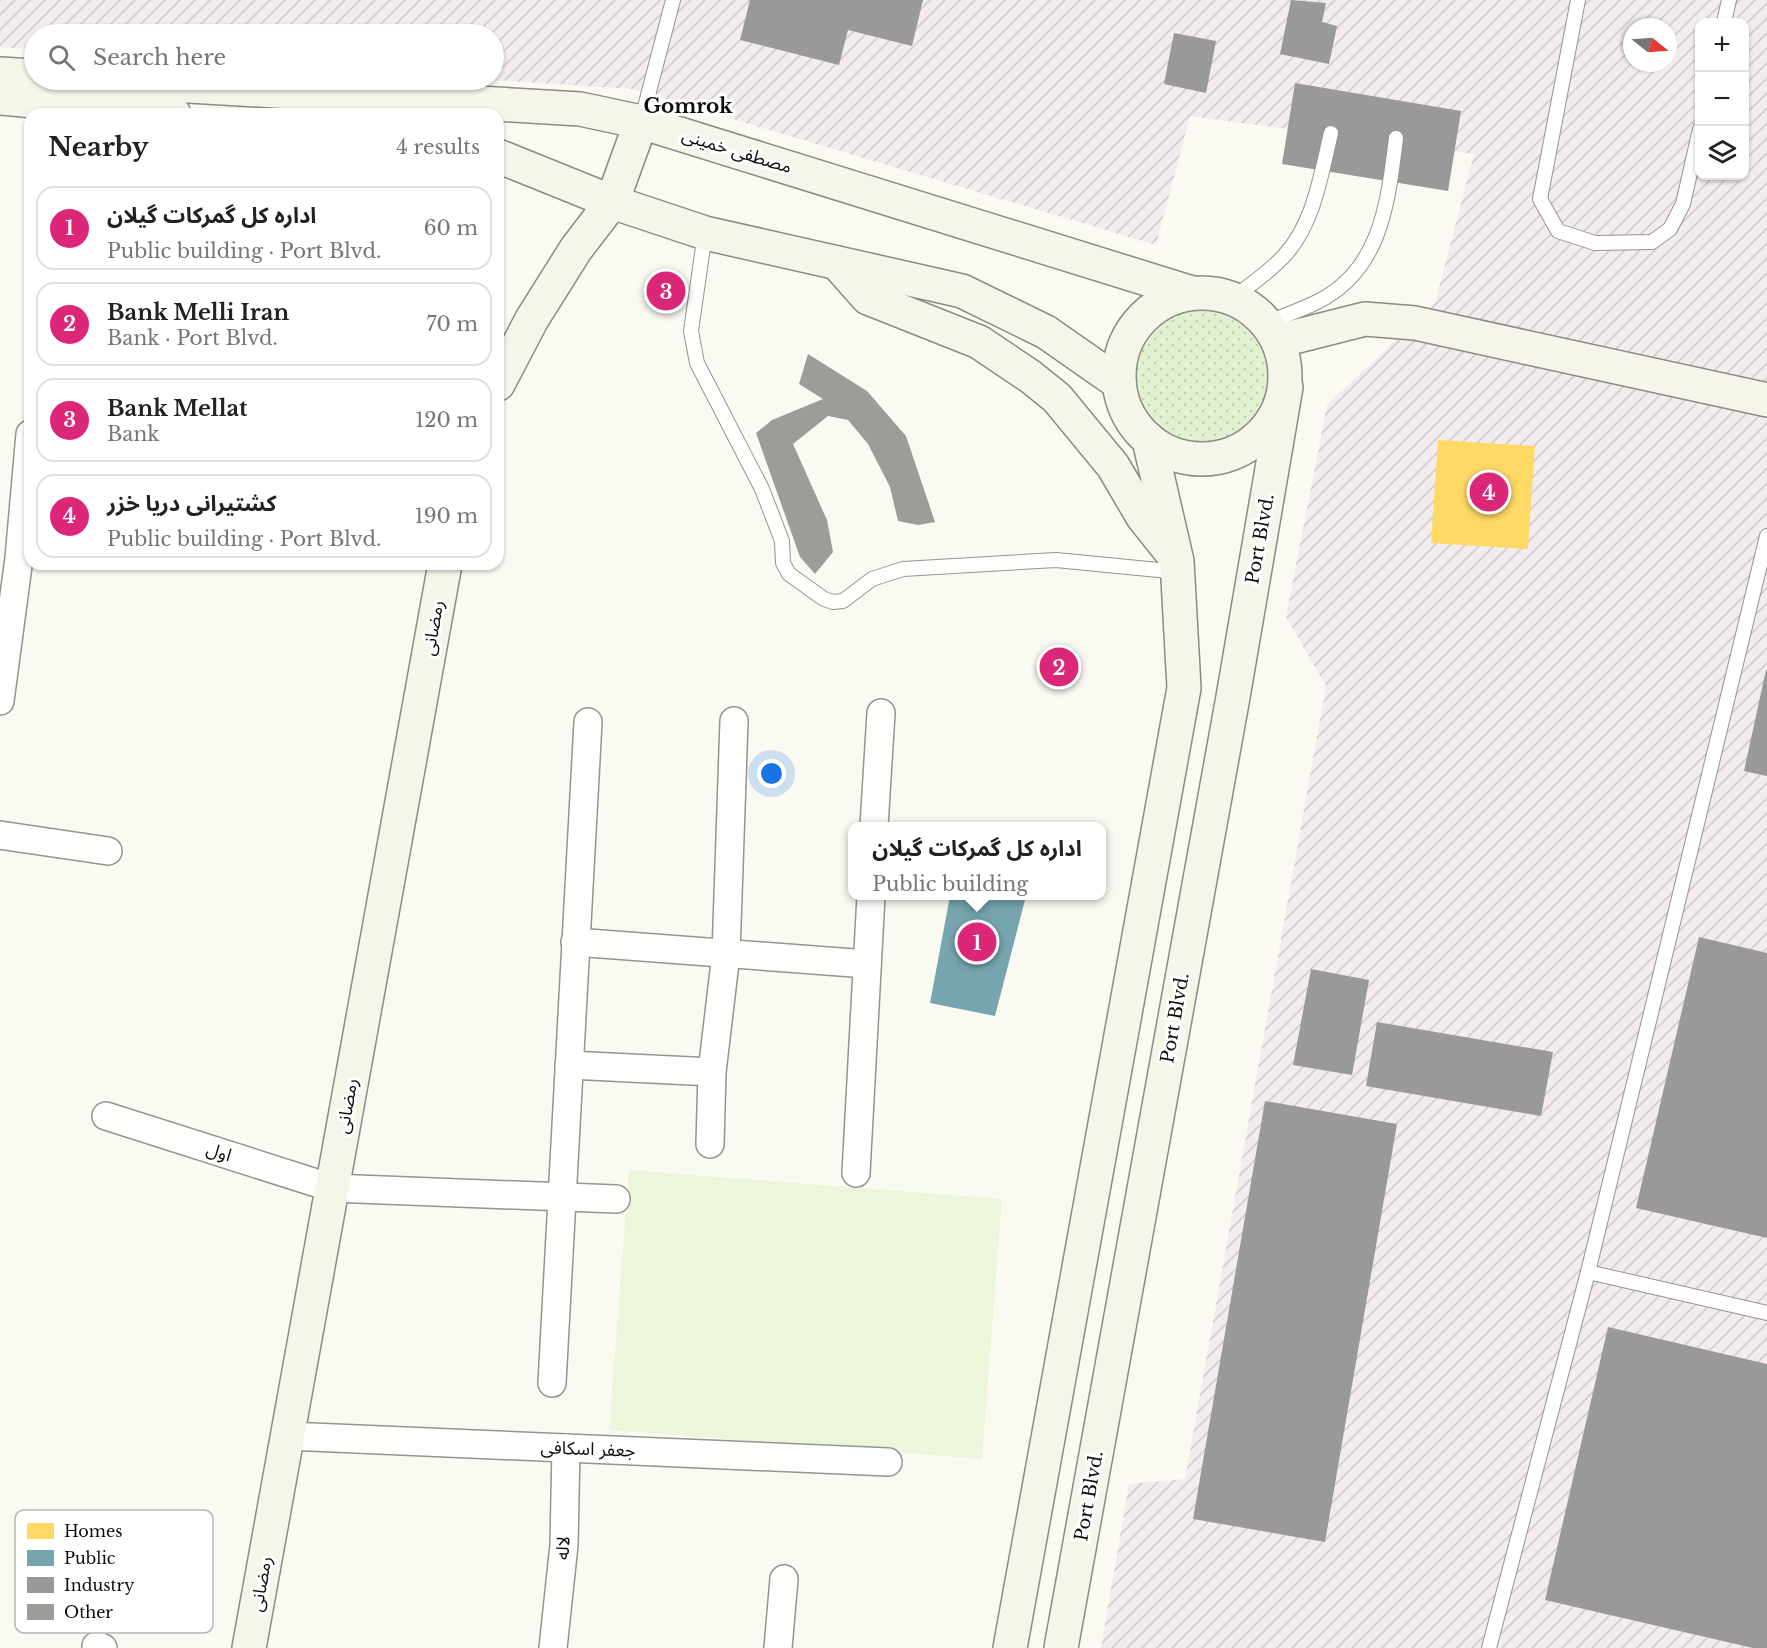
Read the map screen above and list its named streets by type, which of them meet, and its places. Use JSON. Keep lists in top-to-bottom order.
{
  "streets": {
    "main road": ["مصطفی خمینی", "Port Blvd.", "رمضانی"],
    "street": ["اول", "جعفر اسکافی", "لاله"]
  },
  "crossings": [
    ["مصطفی خمینی", "Port Blvd."],
    ["رمضانی", "اول"],
    ["رمضانی", "جعفر اسکافی"],
    ["جعفر اسکافی", "لاله"]
  ],
  "districts": ["Gomrok"],
  "legend": [
    "Homes",
    "Public",
    "Industry",
    "Other"
  ],
  "north": "right",
  "page": {
    "map_buttons": ["+", "−"],
    "search": "Search here",
    "heading": ["Nearby", "4 results"],
    "list": [
      {
        "mark": "1",
        "name": "اداره کل گمرکات گیلان",
        "note": "Public building · Port Blvd.",
        "value": "60 m"
      },
      {
        "mark": "2",
        "name": "Bank Melli Iran",
        "note": "Bank · Port Blvd.",
        "value": "70 m"
      },
      {
        "mark": "3",
        "name": "Bank Mellat",
        "note": "Bank",
        "value": "120 m"
      },
      {
        "mark": "4",
        "name": "کشتیرانی دریا خزر",
        "note": "Public building · Port Blvd.",
        "value": "190 m"
      }
    ],
    "pins": [
      "3",
      "4",
      "2",
      "1"
    ],
    "popup": ["اداره کل گمرکات گیلان", "Public building"]
  }
}
